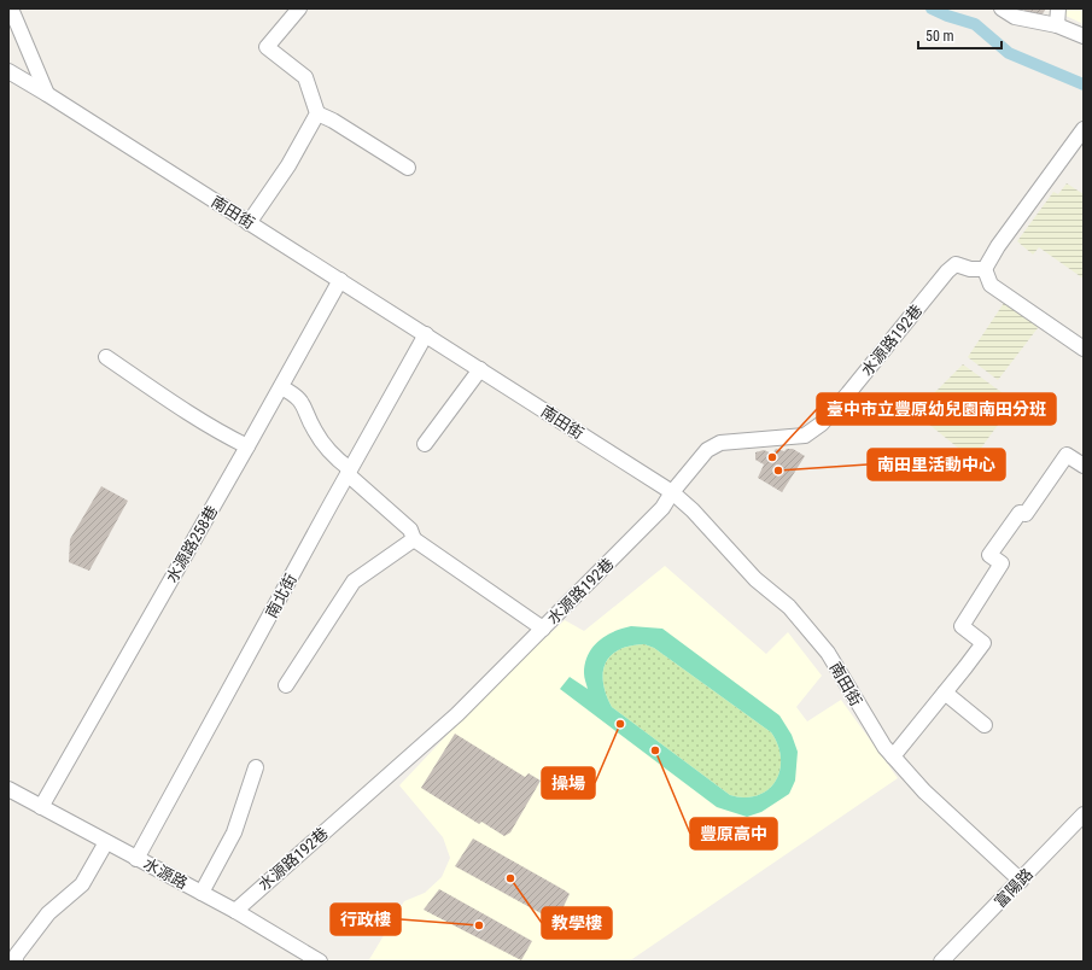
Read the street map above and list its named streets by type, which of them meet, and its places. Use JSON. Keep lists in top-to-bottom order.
{
  "streets": {
    "street": [
      "南田街",
      "水源路192巷",
      "水源路258巷",
      "南北街",
      "水源路",
      "富陽路"
    ]
  },
  "crossings": [
    ["南田街", "水源路192巷"],
    ["南田街", "水源路258巷"],
    ["南田街", "南北街"],
    ["南田街", "富陽路"],
    ["水源路192巷", "水源路258巷"],
    ["水源路192巷", "南北街"],
    ["水源路192巷", "水源路"],
    ["水源路258巷", "水源路"],
    ["南北街", "水源路"]
  ],
  "places": [
    "臺中市立豐原幼兒園南田分班",
    "南田里活動中心",
    "操場",
    "豐原高中",
    "教學樓",
    "行政樓"
  ],
  "scale_bar": "50 m"
}
